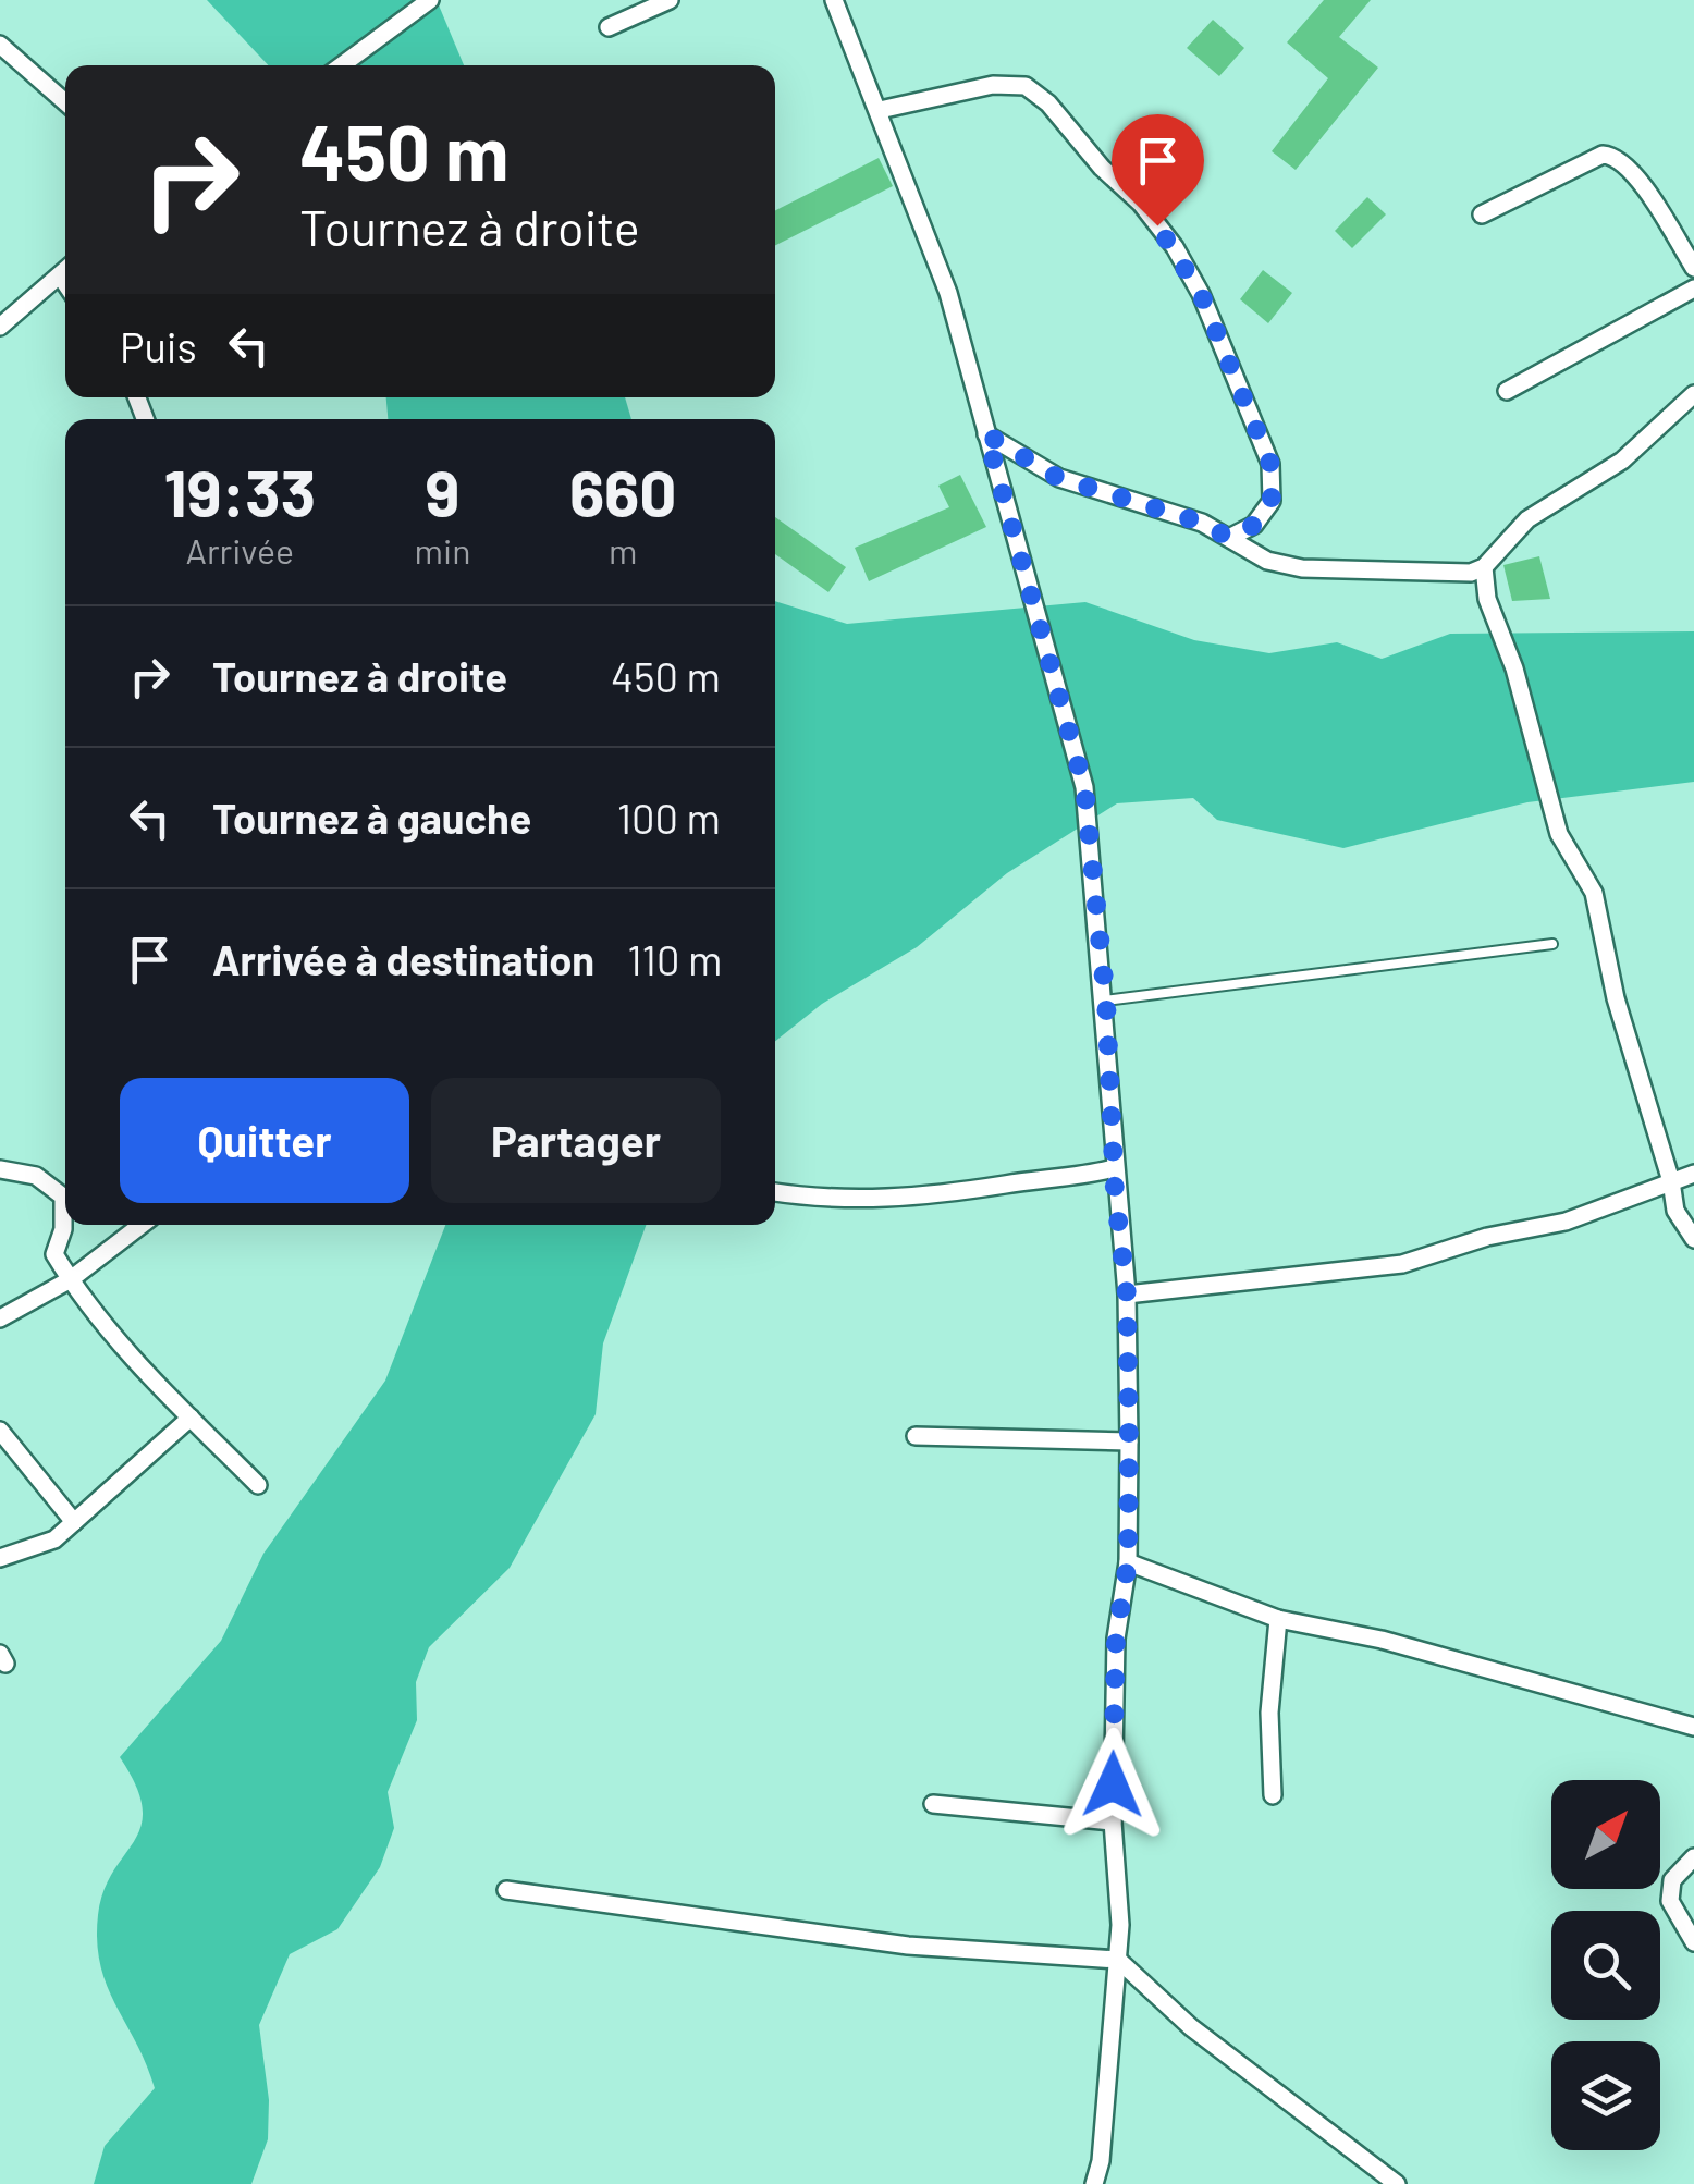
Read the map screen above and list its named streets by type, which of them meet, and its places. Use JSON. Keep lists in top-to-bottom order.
{
  "north": "top right",
  "page": {
    "turn": ["450 m", "Tournez à droite"],
    "then": "Puis",
    "eta": [
      "19:33",
      "Arrivée",
      "9",
      "min",
      "660",
      "m"
    ],
    "list": [
      {
        "name": "Tournez à droite",
        "value": "450 m"
      },
      {
        "name": "Tournez à gauche",
        "value": "100 m"
      },
      {
        "name": "Arrivée à destination",
        "value": "110 m"
      }
    ],
    "buttons": ["Quitter", "Partager"]
  }
}
